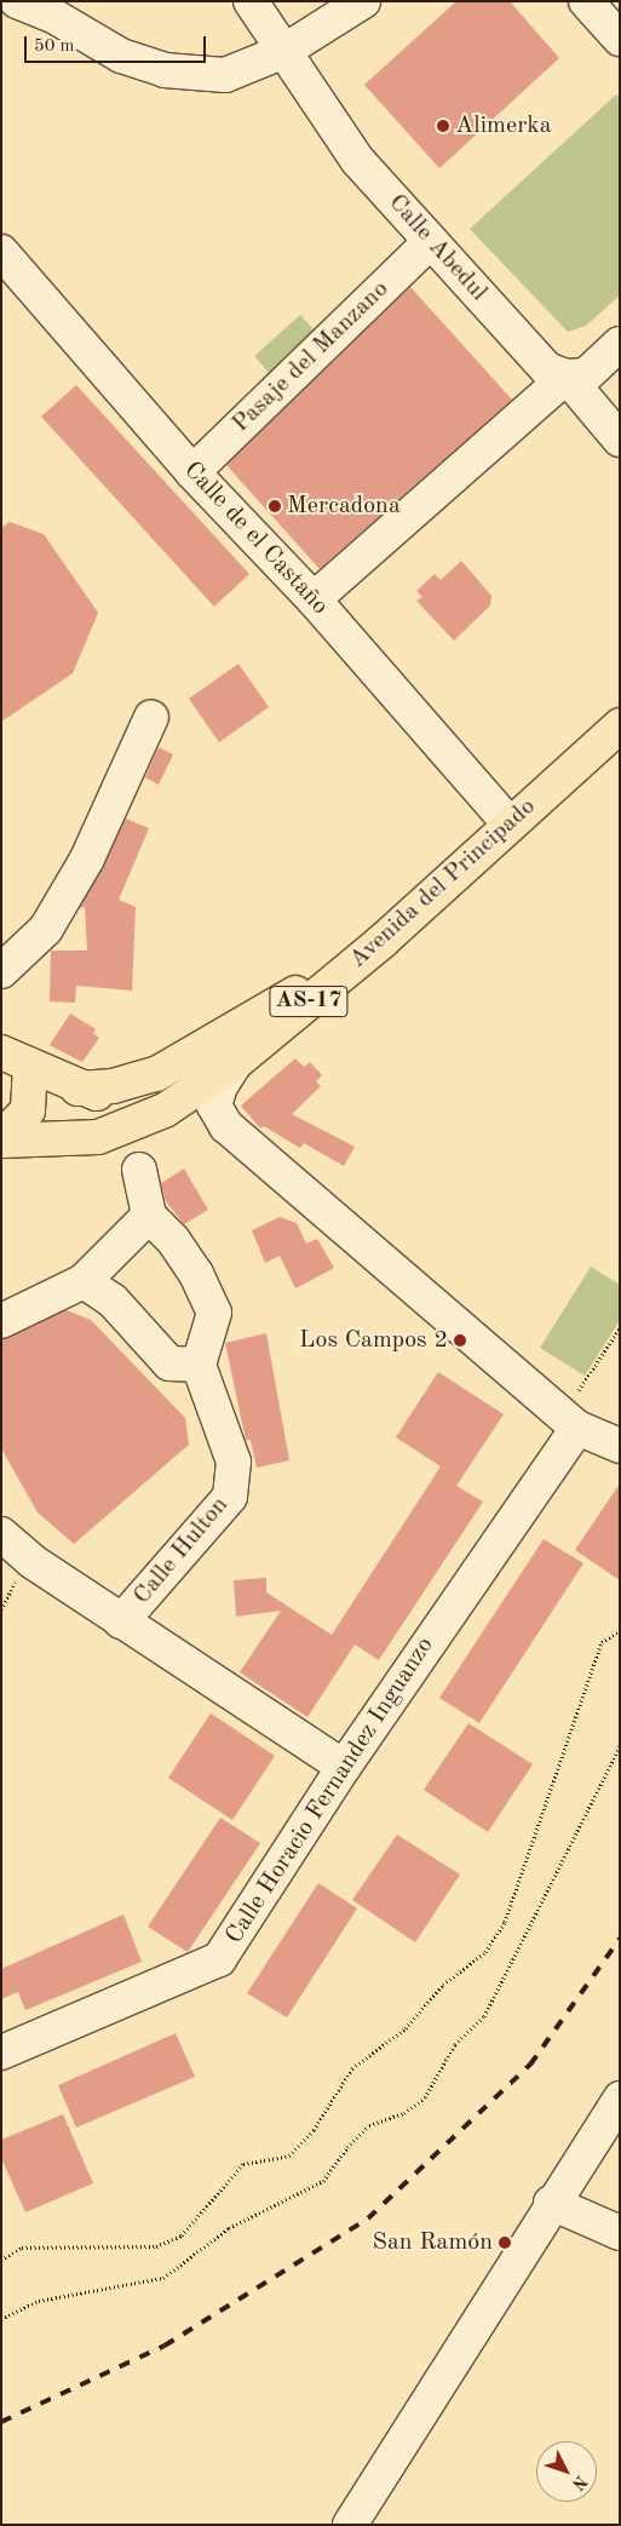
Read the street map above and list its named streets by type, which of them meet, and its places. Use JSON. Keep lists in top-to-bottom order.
{
  "streets": {
    "main road": ["Avenida del Principado", "AS-17"],
    "street": [
      "Calle Abedul",
      "Pasaje del Manzano",
      "Calle de el Castaño",
      "Calle Hulton",
      "Calle Horacio Fernandez Inguanzo"
    ]
  },
  "crossings": [
    ["Calle Abedul", "Pasaje del Manzano"],
    ["Pasaje del Manzano", "Calle de el Castaño"],
    ["Calle de el Castaño", "Avenida del Principado"]
  ],
  "places": [
    "Alimerka",
    "Mercadona",
    "Los Campos 2",
    "San Ramón"
  ],
  "scale_bar": "50 m",
  "north": "bottom right"
}
